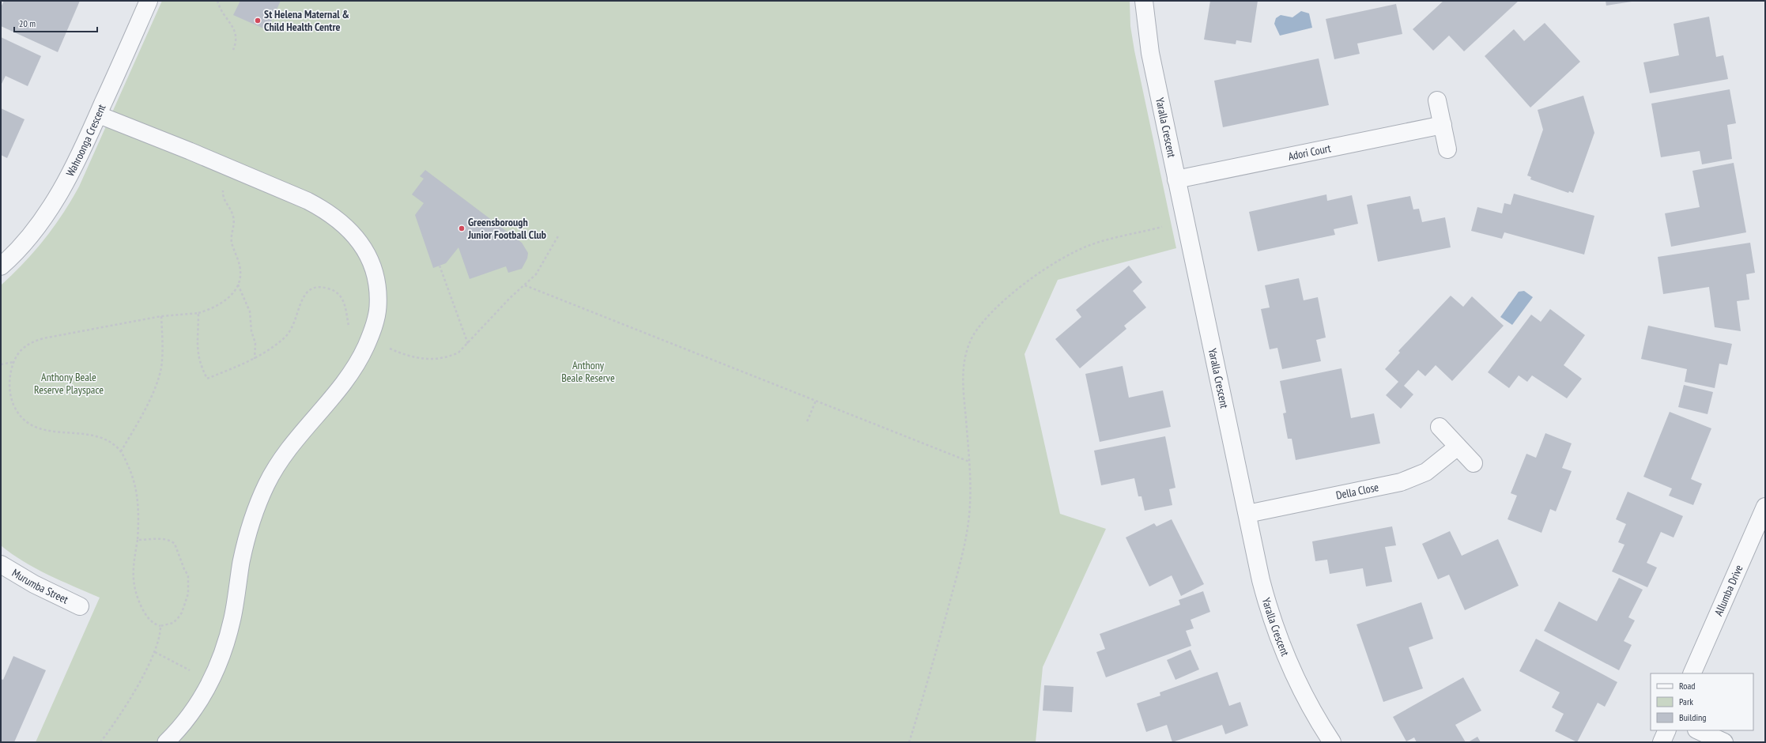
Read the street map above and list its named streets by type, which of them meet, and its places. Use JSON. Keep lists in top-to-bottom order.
{
  "streets": {
    "street": [
      "Yaralla Crescent",
      "Wahroonga Crescent",
      "Adori Court",
      "Della Close",
      "Murumba Street",
      "Allumba Drive"
    ]
  },
  "crossings": [
    ["Yaralla Crescent", "Adori Court"],
    ["Yaralla Crescent", "Della Close"]
  ],
  "parks": ["Anthony Beale Reserve", "Anthony Beale Reserve Playspace"],
  "places": ["St Helena Maternal & Child Health Centre", "Greensborough Junior Football Club"],
  "legend": ["Road", "Park", "Building"],
  "scale_bar": "20 m"
}
